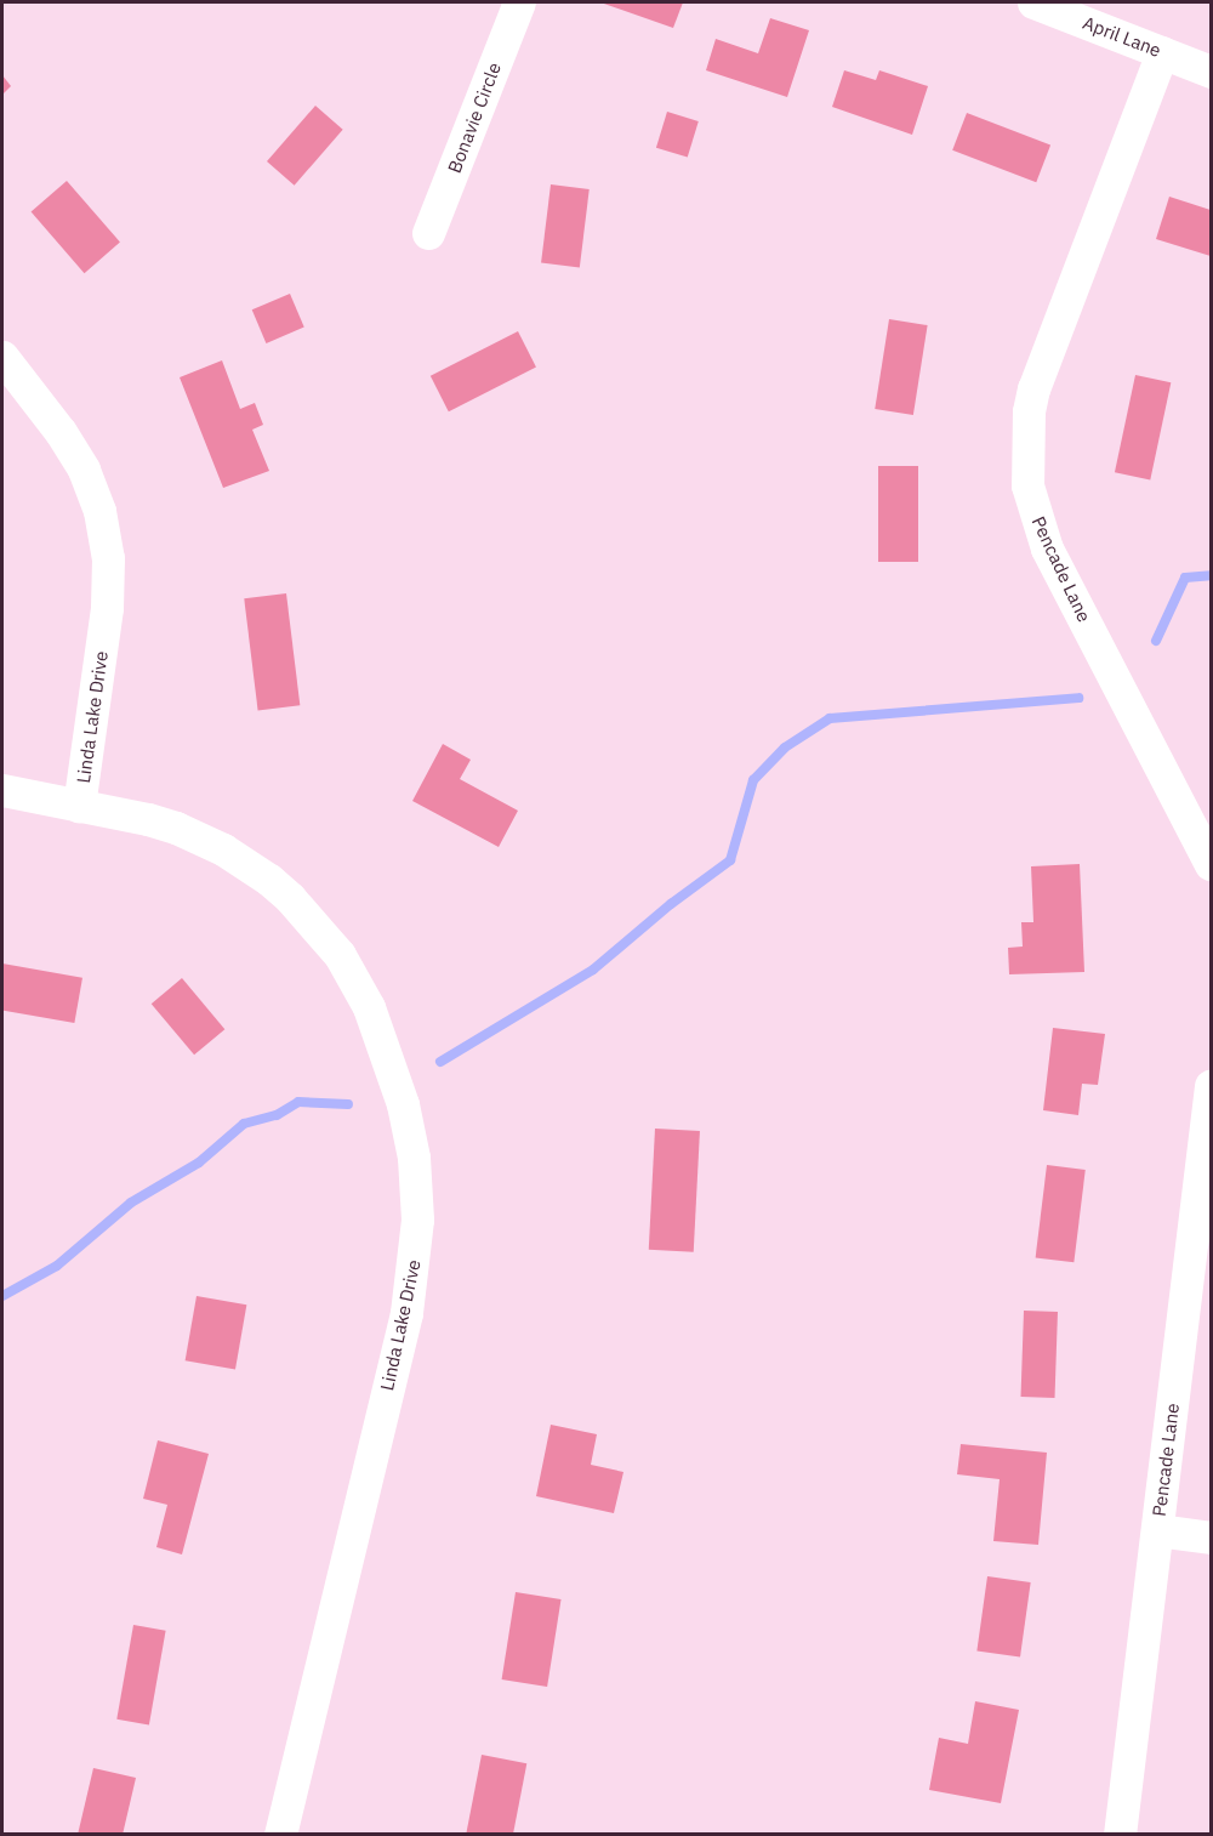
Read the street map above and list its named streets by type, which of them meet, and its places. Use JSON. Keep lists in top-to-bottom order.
{
  "streets": {
    "street": [
      "April Lane",
      "Bonavie Circle",
      "Pencade Lane",
      "Linda Lake Drive"
    ]
  },
  "crossings": [
    ["April Lane", "Pencade Lane"]
  ]
}
